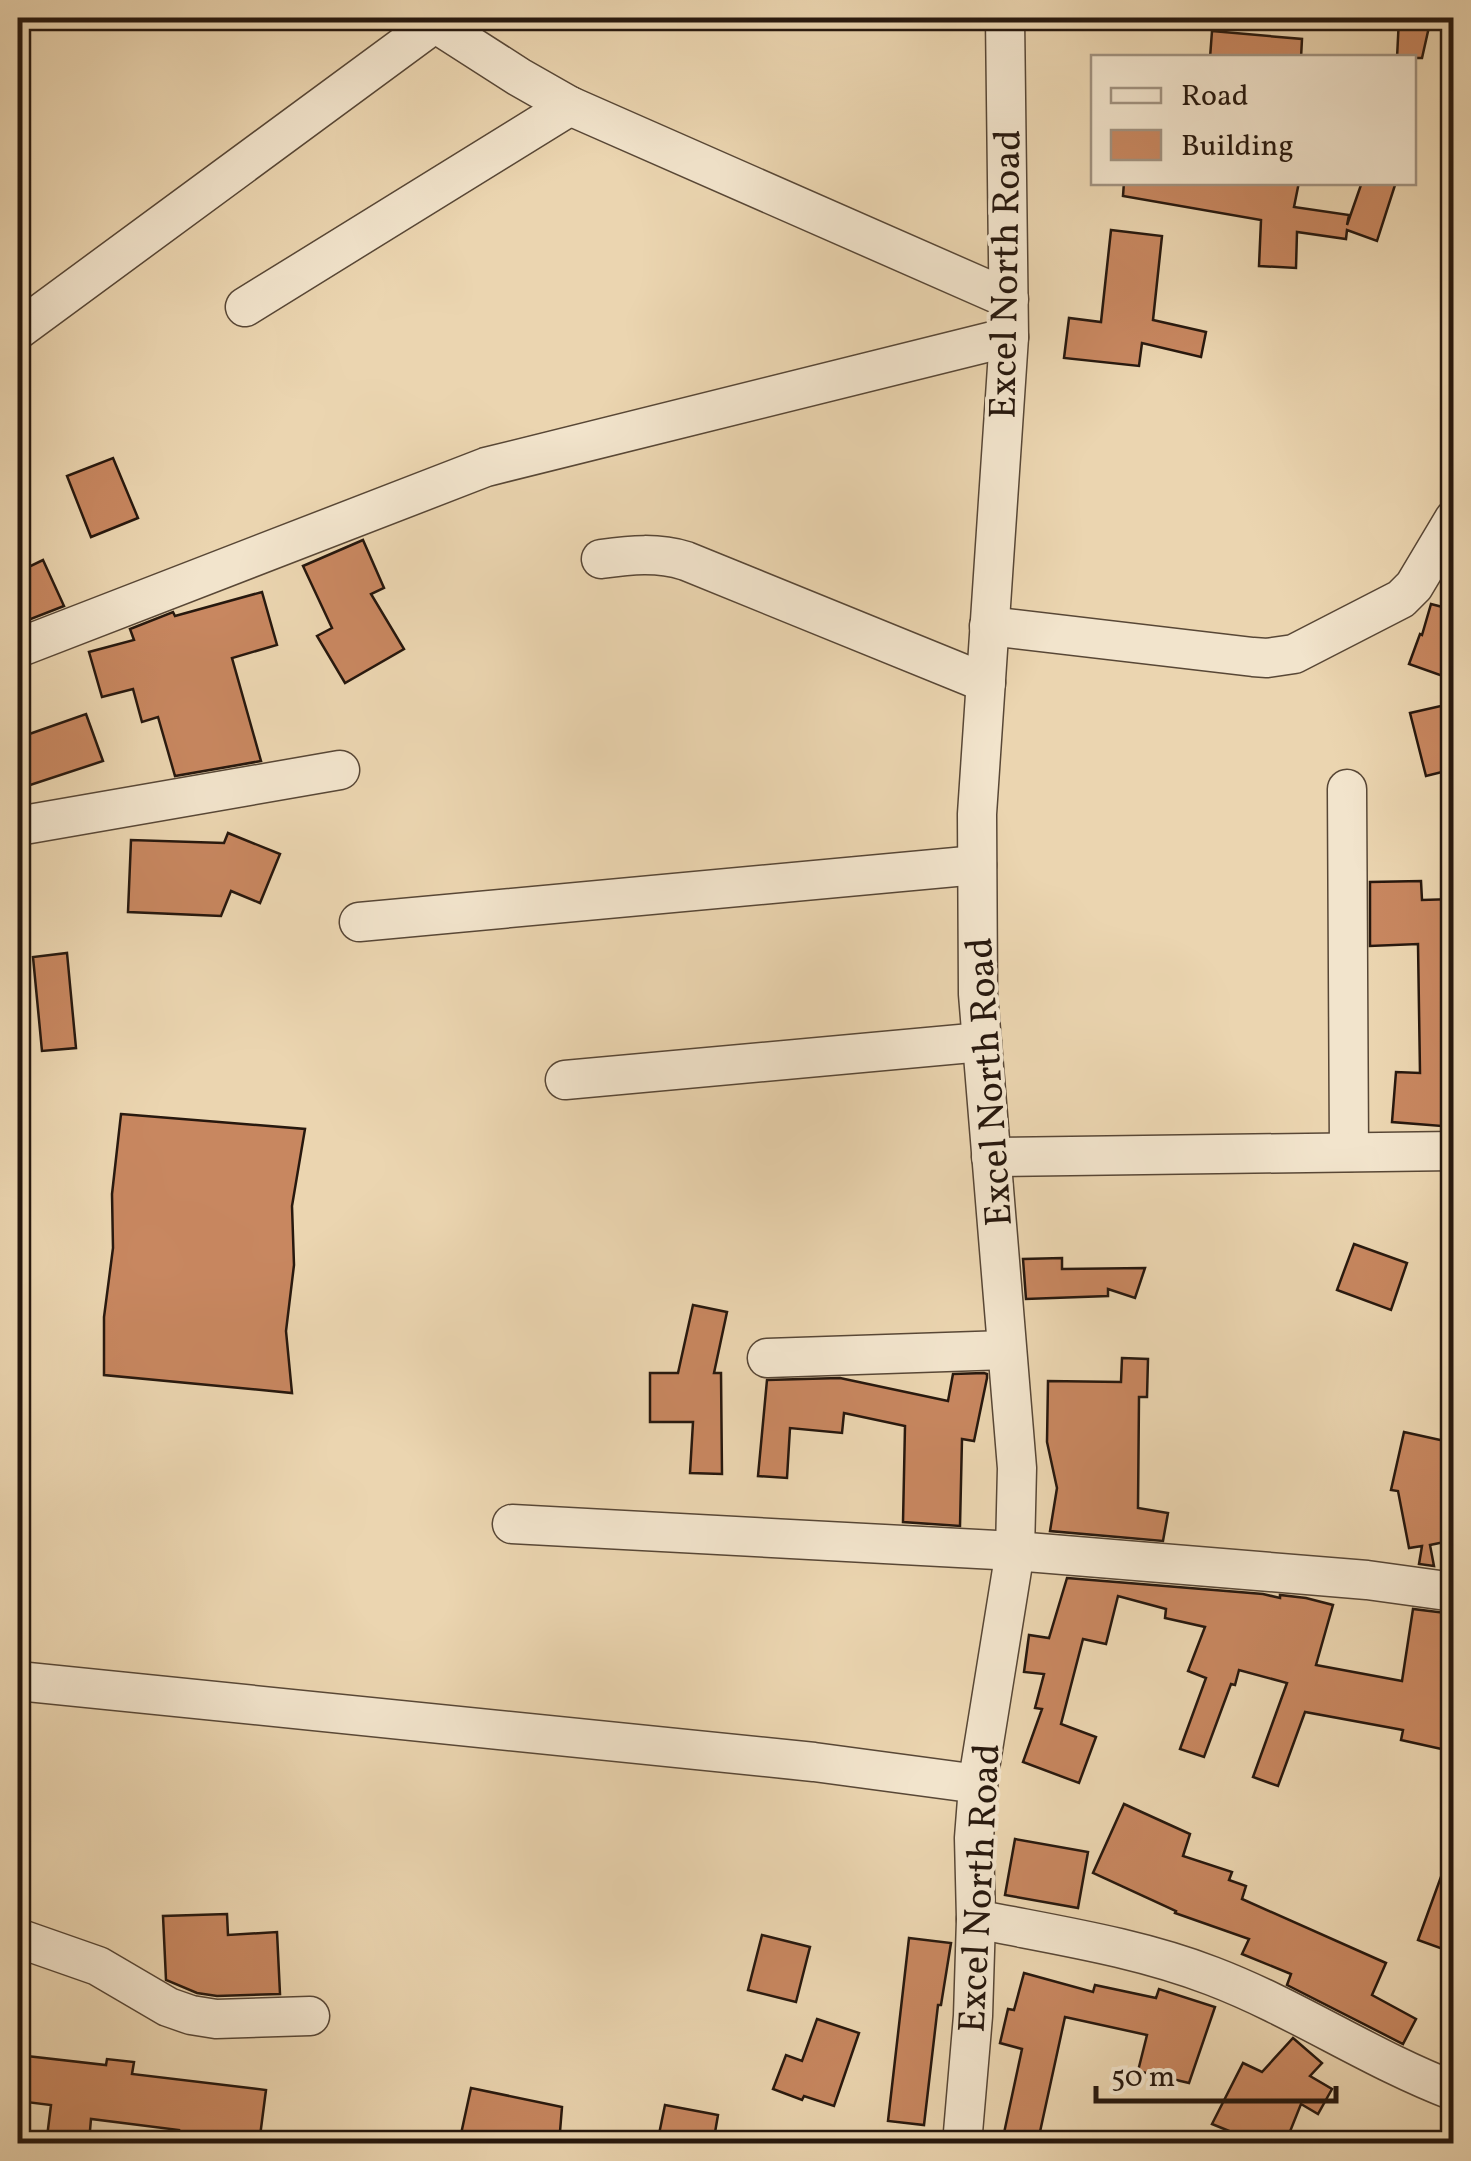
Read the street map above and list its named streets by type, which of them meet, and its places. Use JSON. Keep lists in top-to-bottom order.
{
  "streets": {
    "street": ["Excel North Road"]
  },
  "legend": ["Road", "Building"],
  "scale_bar": "50 m"
}
